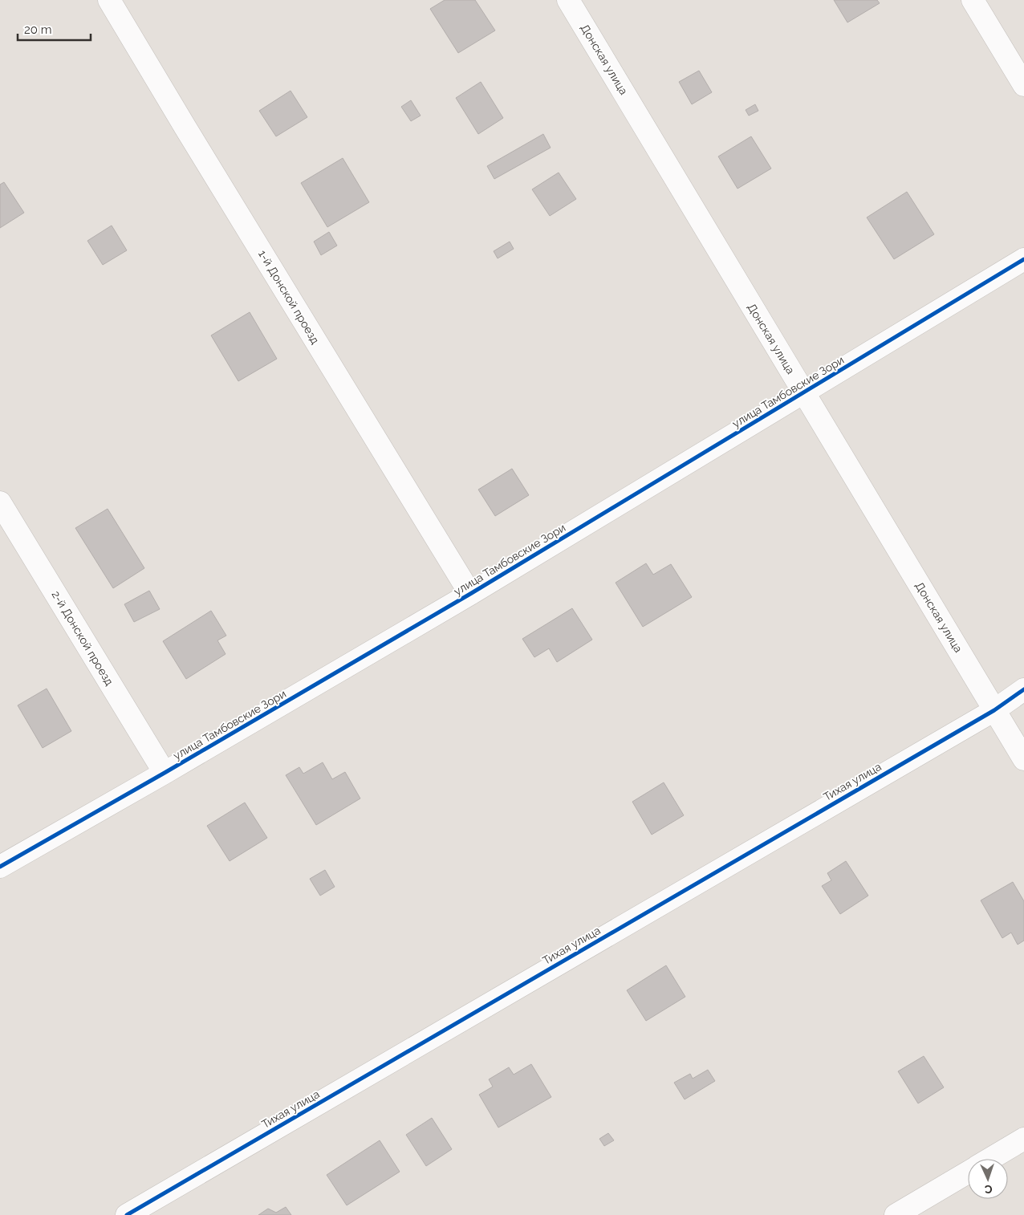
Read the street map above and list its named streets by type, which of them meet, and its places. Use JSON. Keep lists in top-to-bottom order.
{
  "streets": {
    "street": [
      "Донская улица",
      "1-й Донской проезд",
      "улица Тамбовские Зори",
      "2-й Донской проезд",
      "Тихая улица"
    ]
  },
  "crossings": [
    ["Донская улица", "улица Тамбовские Зори"],
    ["Донская улица", "Тихая улица"],
    ["1-й Донской проезд", "улица Тамбовские Зори"],
    ["улица Тамбовские Зори", "2-й Донской проезд"]
  ],
  "scale_bar": "20 m",
  "north": "bottom"
}
